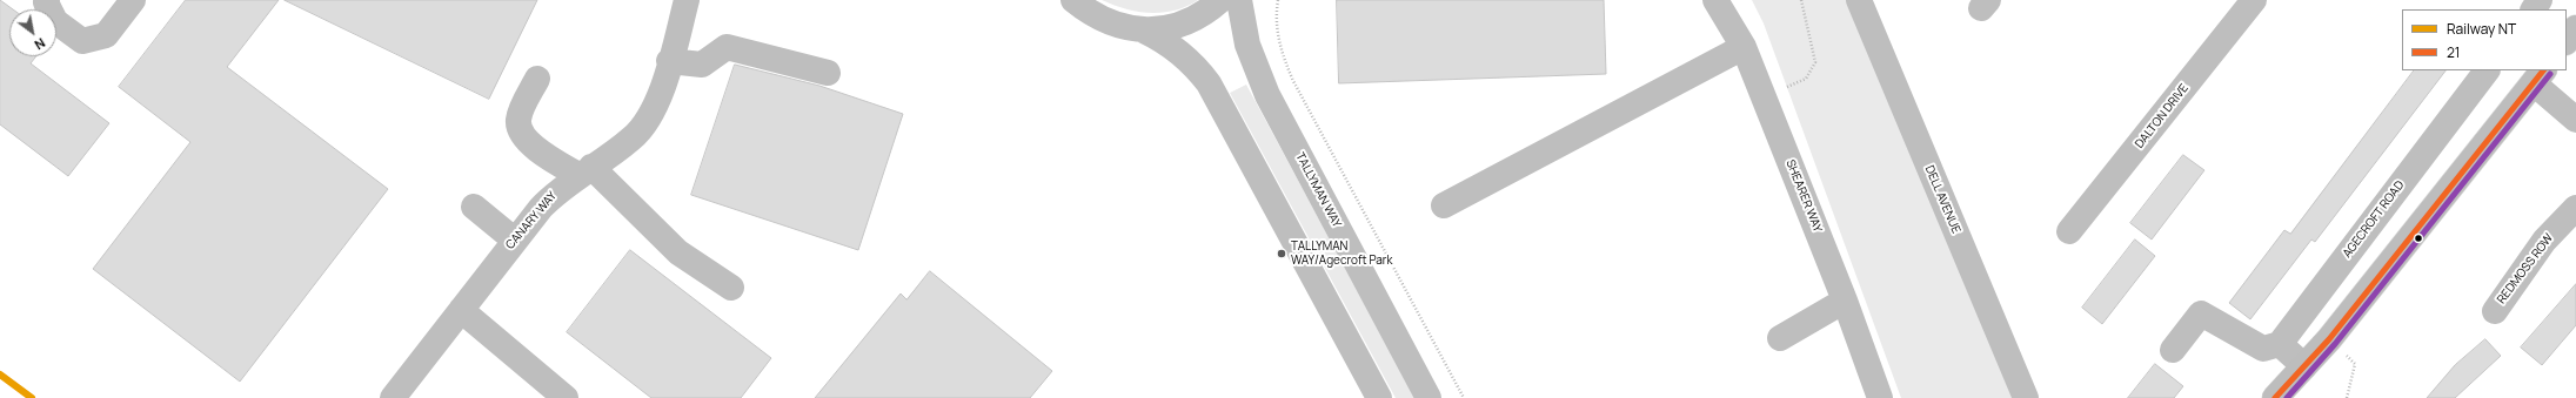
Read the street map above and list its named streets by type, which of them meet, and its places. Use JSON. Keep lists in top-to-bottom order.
{
  "streets": {
    "street": [
      "DALTON DRIVE",
      "TALLYMAN WAY",
      "SHEARER WAY",
      "DELL AVENUE",
      "AGECROFT ROAD",
      "CANARY WAY",
      "REDMOSS ROW"
    ]
  },
  "places": ["TALLYMAN WAY/Agecroft Park"],
  "lines": ["transit line 21", "rail line NT"],
  "legend": ["Railway NT", "21"],
  "north": "bottom right"
}
